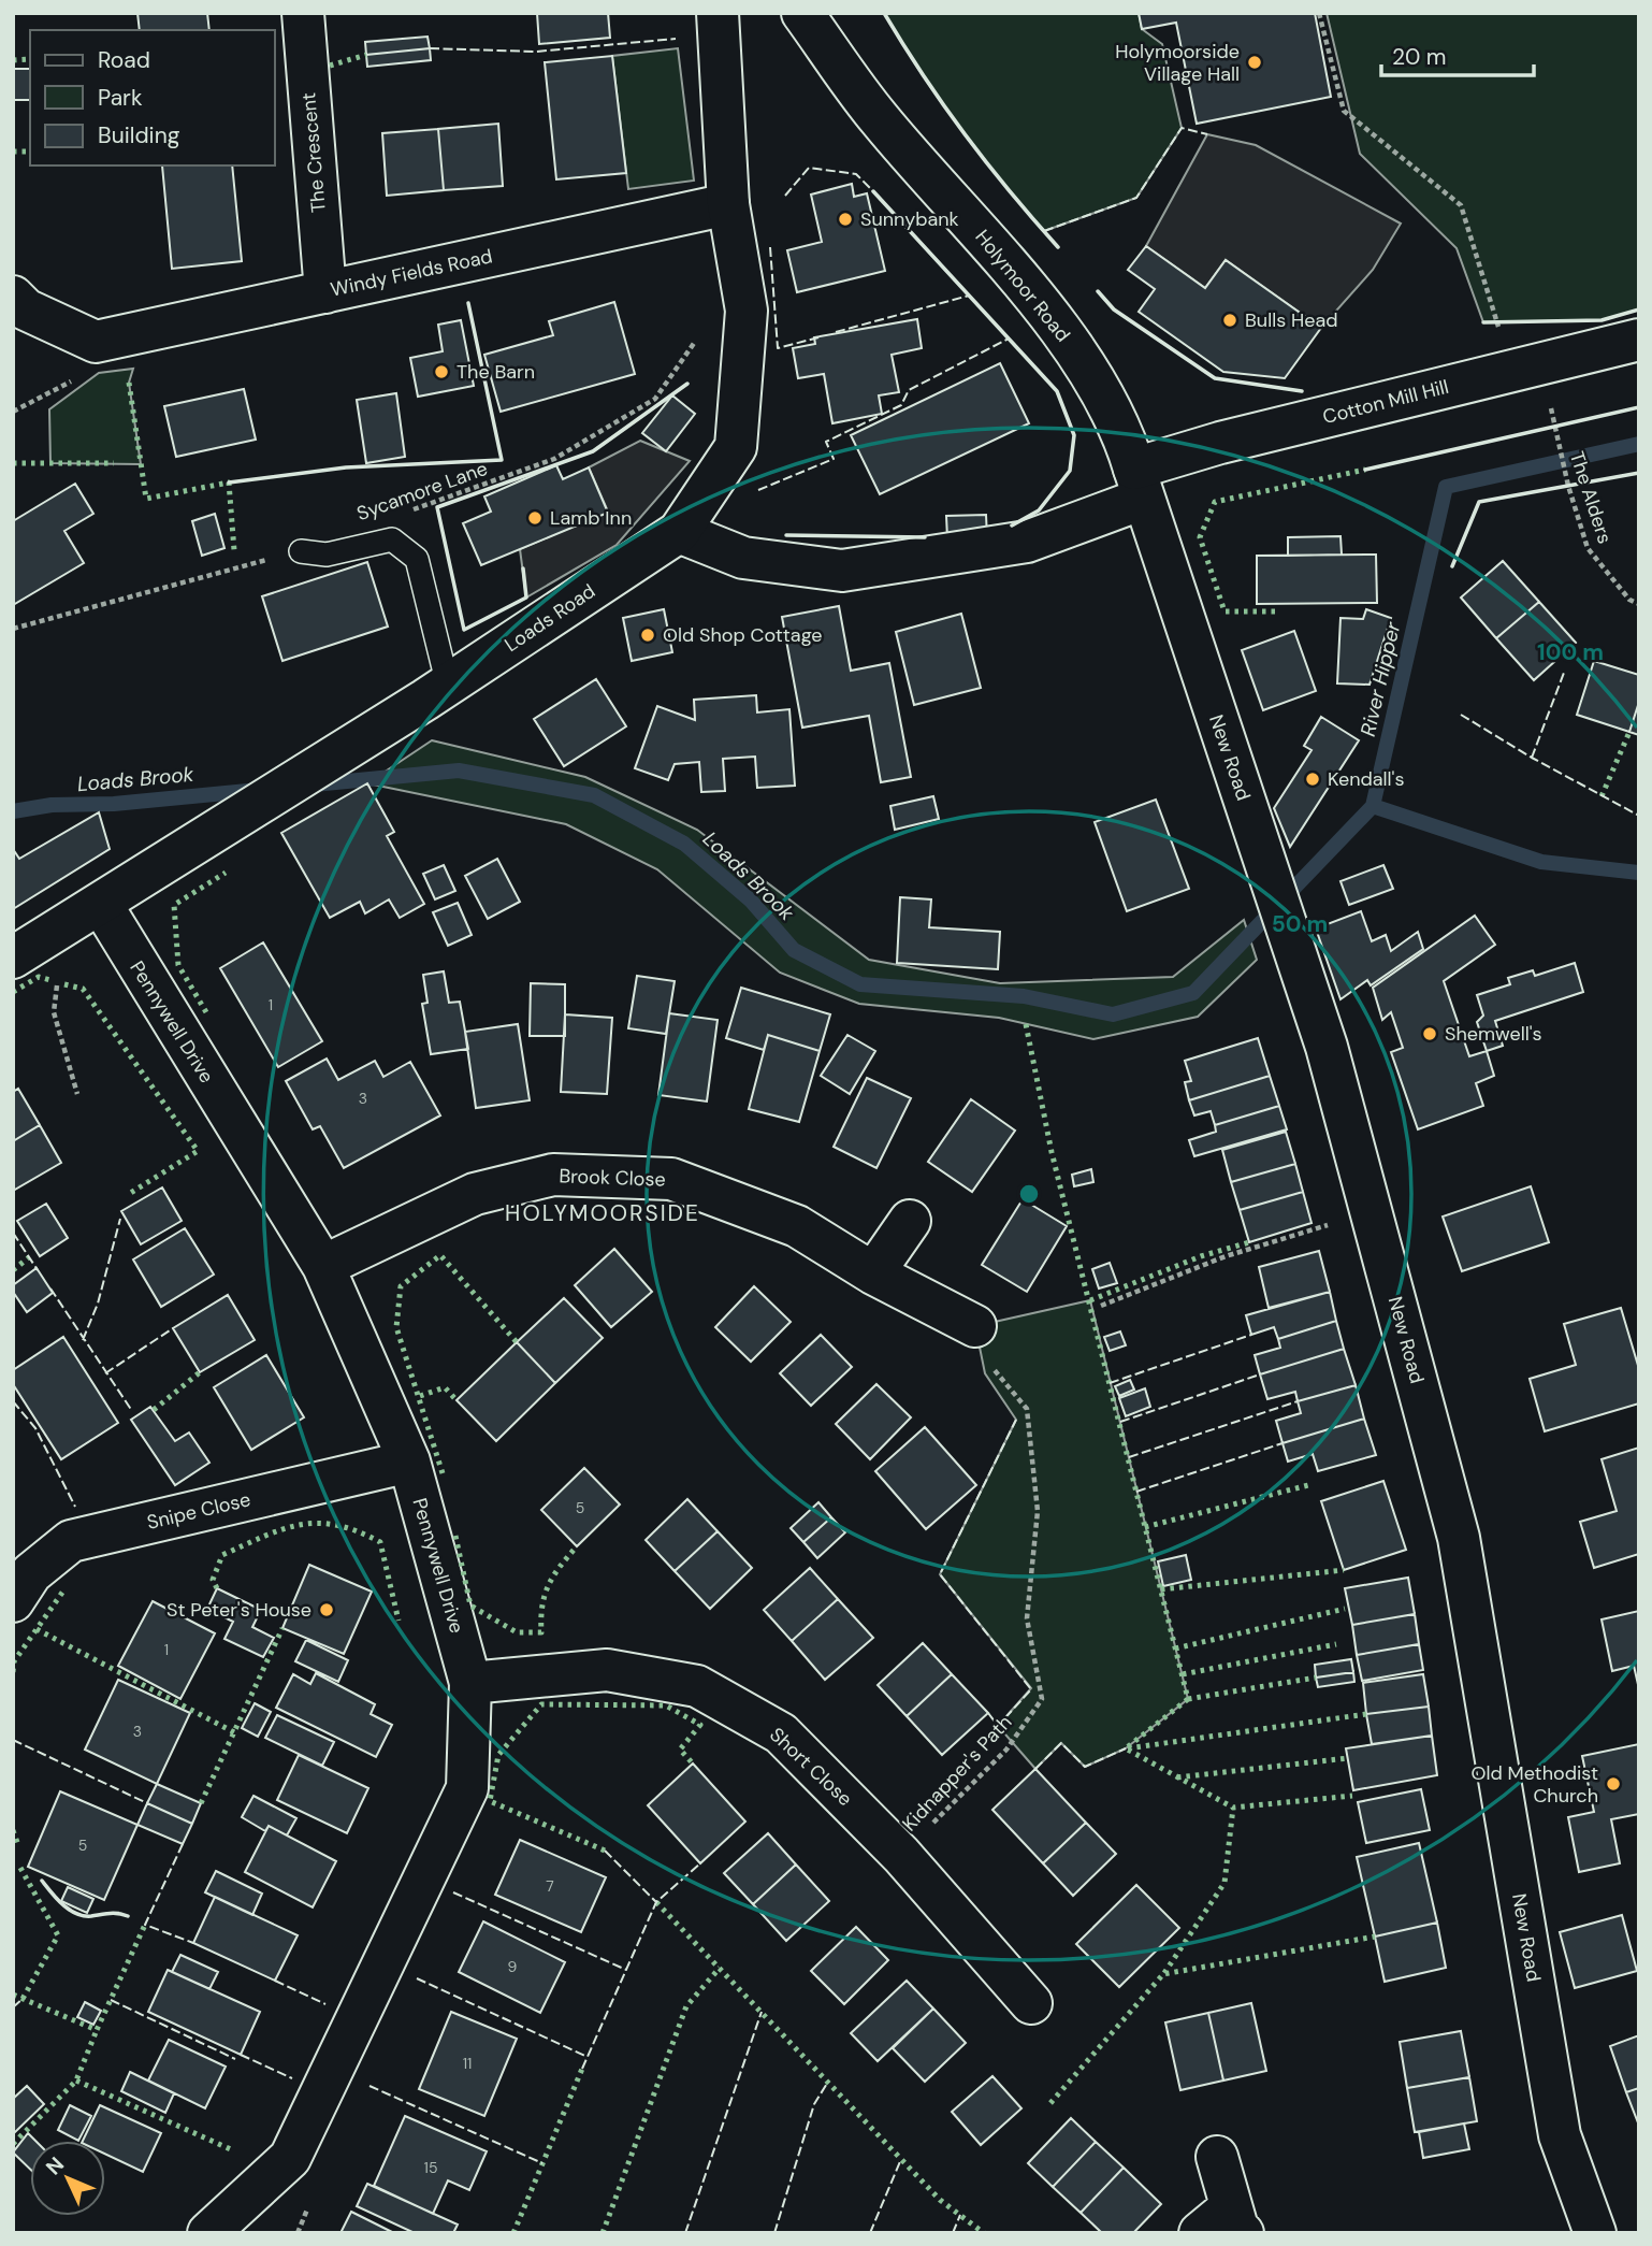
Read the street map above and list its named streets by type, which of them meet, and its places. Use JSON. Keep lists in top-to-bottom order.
{
  "streets": {
    "street": [
      "The Crescent",
      "Windy Fields Road",
      "Holymoor Road",
      "Cotton Mill Hill",
      "Loads Road",
      "New Road",
      "Pennywell Drive",
      "Brook Close",
      "Snipe Close",
      "Short Close"
    ],
    "path": ["Sycamore Lane", "The Alders", "Kidnapper's Path"]
  },
  "crossings": [
    ["The Crescent", "Windy Fields Road"],
    ["Holymoor Road", "Cotton Mill Hill"],
    ["Holymoor Road", "New Road"],
    ["Cotton Mill Hill", "New Road"],
    ["Loads Road", "Pennywell Drive"],
    ["Pennywell Drive", "Brook Close"],
    ["Pennywell Drive", "Snipe Close"],
    ["Pennywell Drive", "Short Close"],
    ["Brook Close", "Kidnapper's Path"],
    ["Short Close", "Kidnapper's Path"]
  ],
  "districts": ["HOLYMOORSIDE"],
  "water": ["River Hipper", "Loads Brook"],
  "places": [
    "Holymoorside Village Hall",
    "Sunnybank",
    "Bulls Head",
    "The Barn",
    "Lamb Inn",
    "Old Shop Cottage",
    "Kendall's",
    "Shemwell's",
    "St Peter's House",
    "Old Methodist Church"
  ],
  "house_numbers": [
    "1",
    "3",
    "5",
    "1",
    "3",
    "5",
    "7",
    "9",
    "11",
    "15"
  ],
  "legend": ["Road", "Park", "Building"],
  "scale_bar": "20 m",
  "north": "top left",
  "rings": ["100 m", "50 m"]
}
